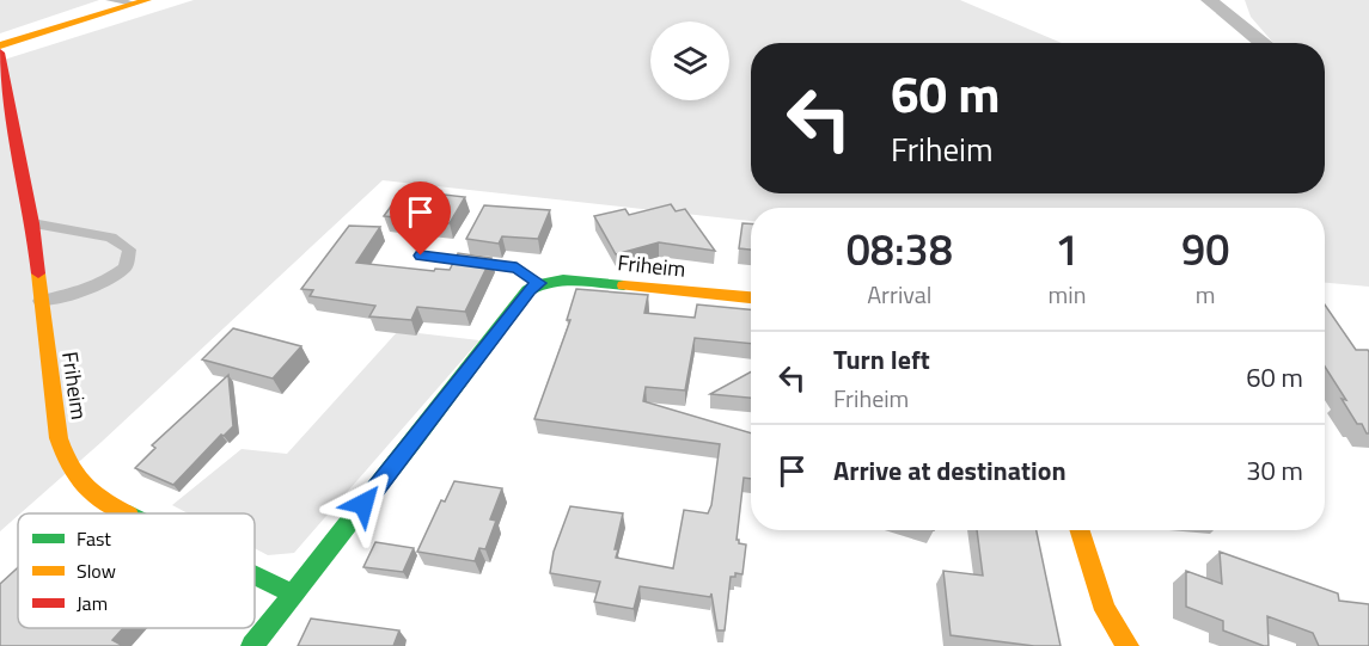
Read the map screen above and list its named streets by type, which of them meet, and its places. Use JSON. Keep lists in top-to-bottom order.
{
  "streets": {
    "street": ["Friheim"]
  },
  "legend": ["Fast", "Slow", "Jam"],
  "page": {
    "turn": ["60 m", "Friheim"],
    "eta": [
      "08:38",
      "Arrival",
      "1",
      "min",
      "90",
      "m"
    ],
    "list": [
      {
        "name": "Turn left",
        "note": "Friheim",
        "value": "60 m"
      },
      {
        "name": "Arrive at destination",
        "value": "30 m"
      }
    ]
  }
}
